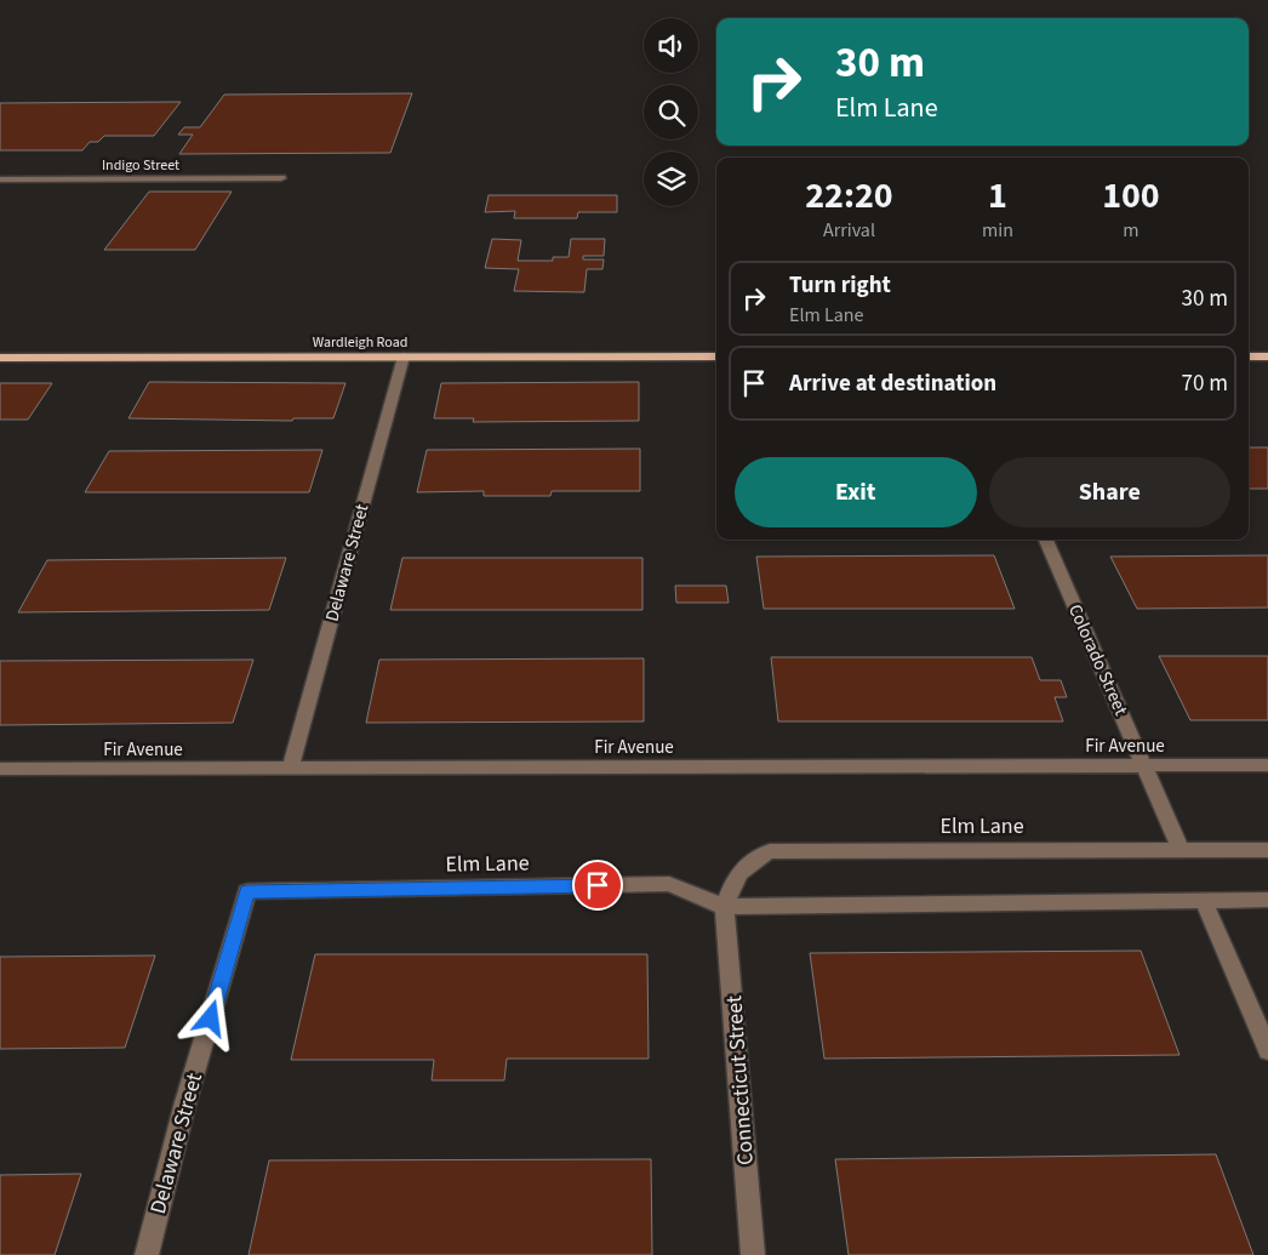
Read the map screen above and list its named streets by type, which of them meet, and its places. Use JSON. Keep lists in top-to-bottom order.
{
  "streets": {
    "main road": ["Wardleigh Road"],
    "street": [
      "Indigo Street",
      "Delaware Street",
      "Colorado Street",
      "Fir Avenue",
      "Elm Lane",
      "Connecticut Street"
    ]
  },
  "crossings": [
    ["Wardleigh Road", "Delaware Street"],
    ["Delaware Street", "Fir Avenue"],
    ["Delaware Street", "Elm Lane"],
    ["Colorado Street", "Fir Avenue"],
    ["Colorado Street", "Elm Lane"],
    ["Elm Lane", "Connecticut Street"]
  ],
  "page": {
    "turn": ["30 m", "Elm Lane"],
    "eta": [
      "22:20",
      "Arrival",
      "1",
      "min",
      "100",
      "m"
    ],
    "list": [
      {
        "name": "Turn right",
        "note": "Elm Lane",
        "value": "30 m"
      },
      {
        "name": "Arrive at destination",
        "value": "70 m"
      }
    ],
    "buttons": ["Exit", "Share"]
  }
}
